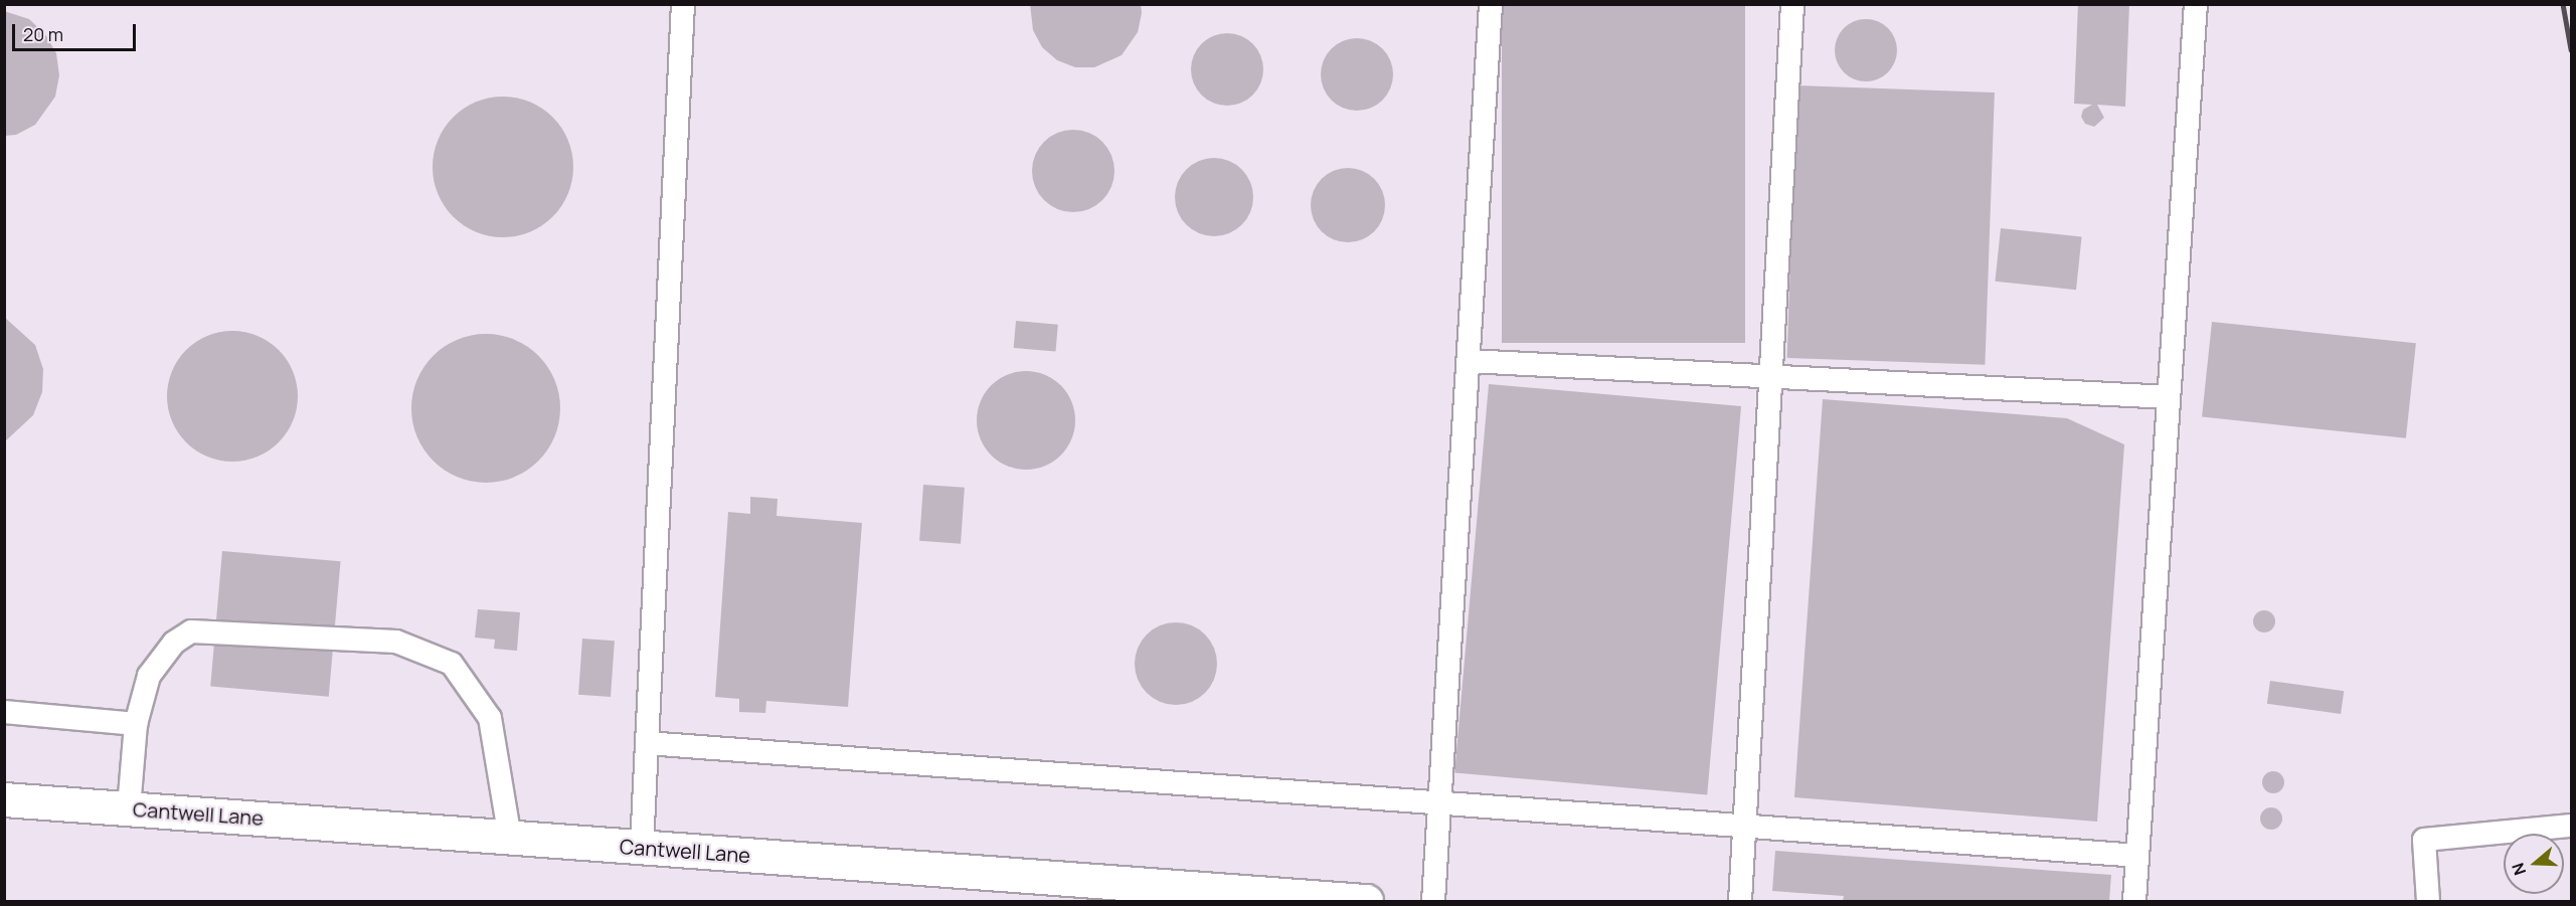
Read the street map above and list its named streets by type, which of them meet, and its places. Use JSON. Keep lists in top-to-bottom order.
{
  "streets": {
    "street": ["Cantwell Lane"]
  },
  "scale_bar": "20 m",
  "north": "left"
}
